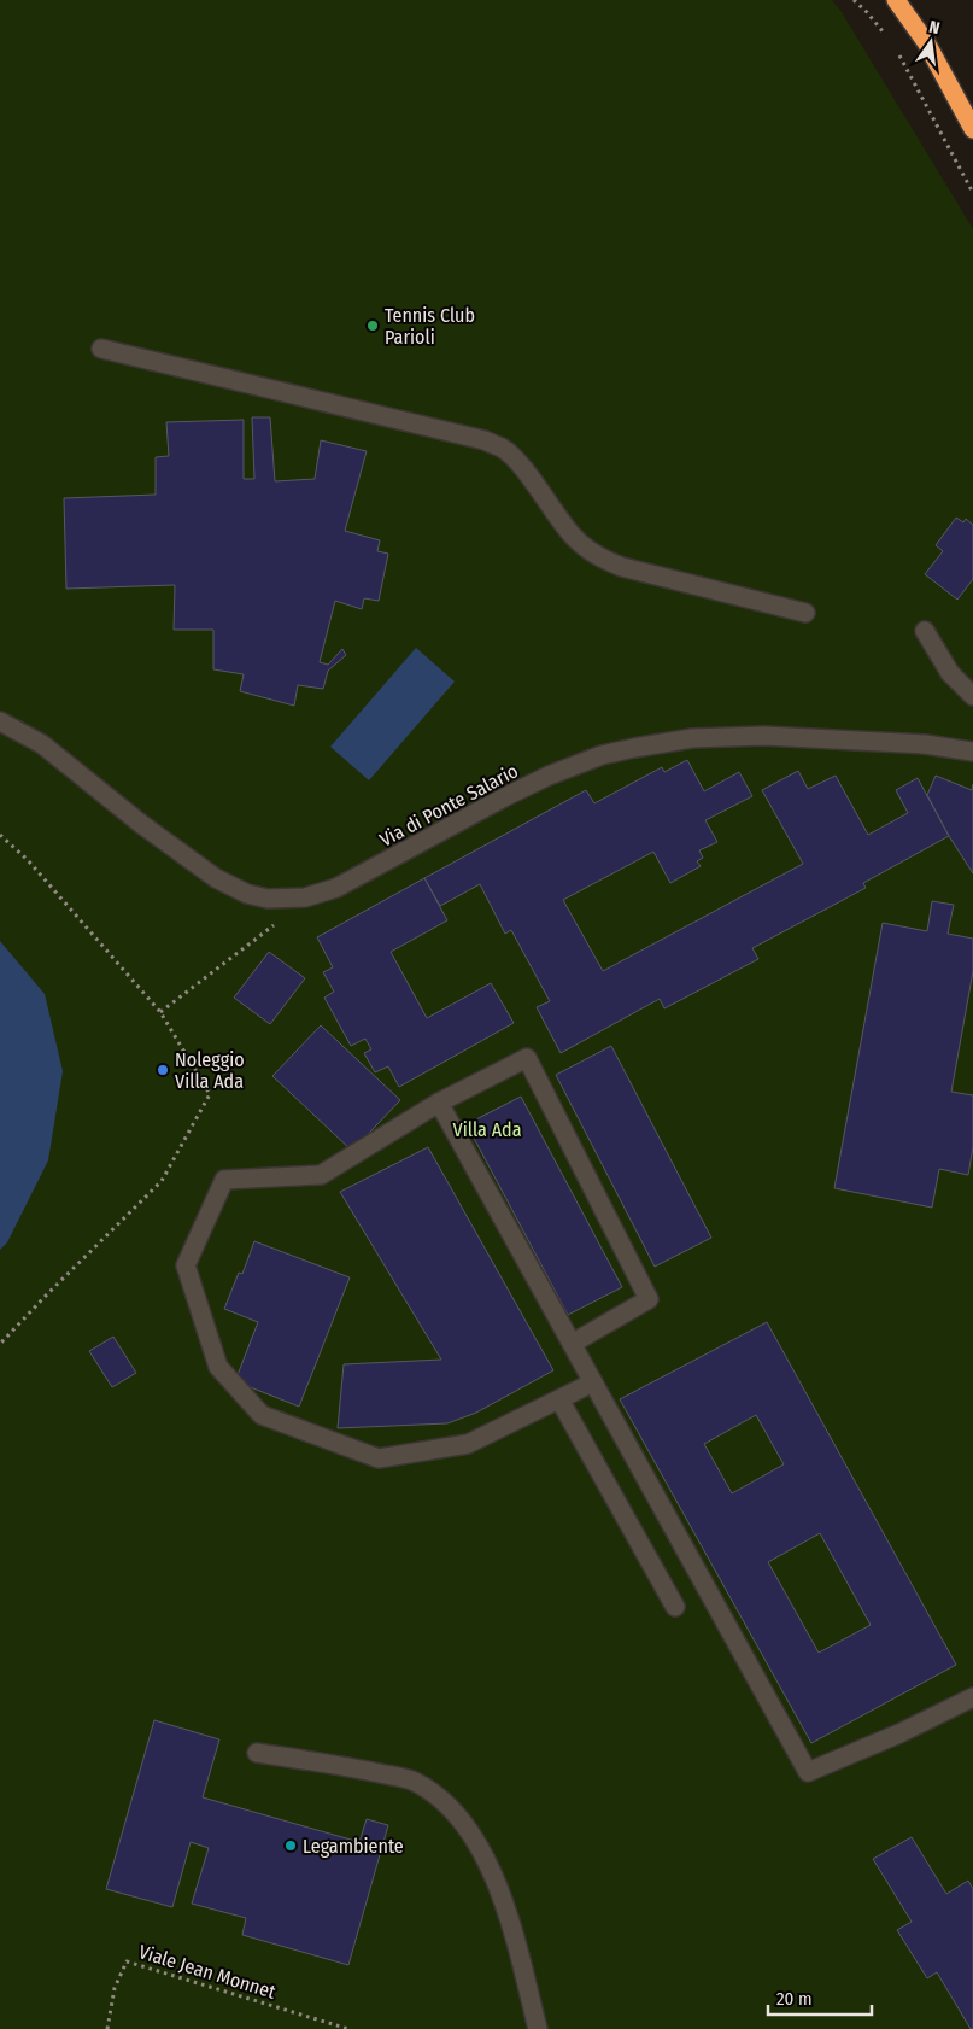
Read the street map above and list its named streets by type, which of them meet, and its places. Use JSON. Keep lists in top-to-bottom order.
{
  "streets": {
    "street": ["Via di Ponte Salario"],
    "path": ["Viale Jean Monnet"]
  },
  "parks": ["Villa Ada"],
  "places": ["Tennis Club Parioli", "Noleggio Villa Ada", "Legambiente"],
  "scale_bar": "20 m",
  "north": "top"
}
